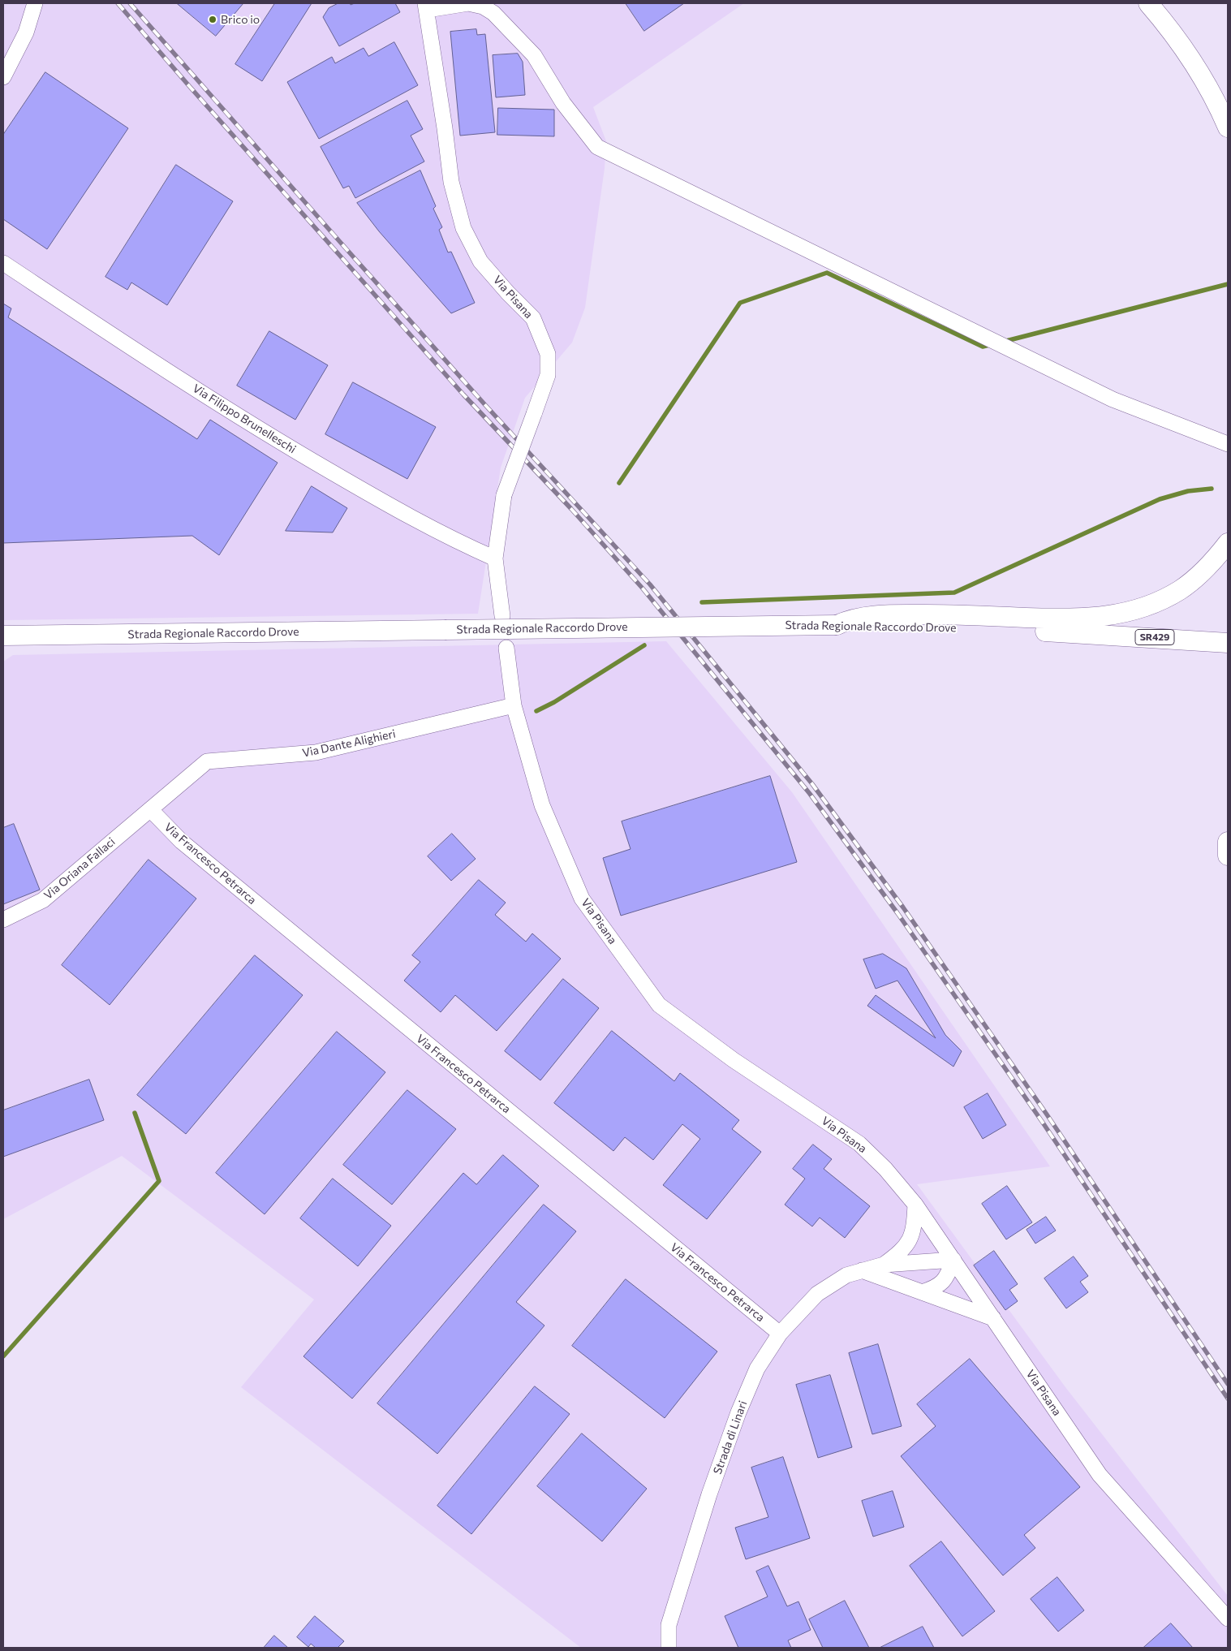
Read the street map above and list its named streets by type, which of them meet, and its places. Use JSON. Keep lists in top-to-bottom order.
{
  "streets": {
    "main road": ["Strada Regionale Raccordo Drove", "SR429"],
    "street": [
      "Via Pisana",
      "Via Filippo Brunelleschi",
      "Via Dante Alighieri",
      "Via Francesco Petrarca",
      "Via Oriana Fallaci",
      "Strada di Linari"
    ]
  },
  "crossings": [
    ["Via Pisana", "Via Filippo Brunelleschi"],
    ["Via Pisana", "Via Dante Alighieri"],
    ["Via Pisana", "Strada di Linari"],
    ["Strada Regionale Raccordo Drove", "SR429"],
    ["Via Dante Alighieri", "Via Francesco Petrarca"],
    ["Via Dante Alighieri", "Via Oriana Fallaci"],
    ["Via Francesco Petrarca", "Via Oriana Fallaci"],
    ["Via Francesco Petrarca", "Strada di Linari"]
  ],
  "places": ["Brico io"]
}
